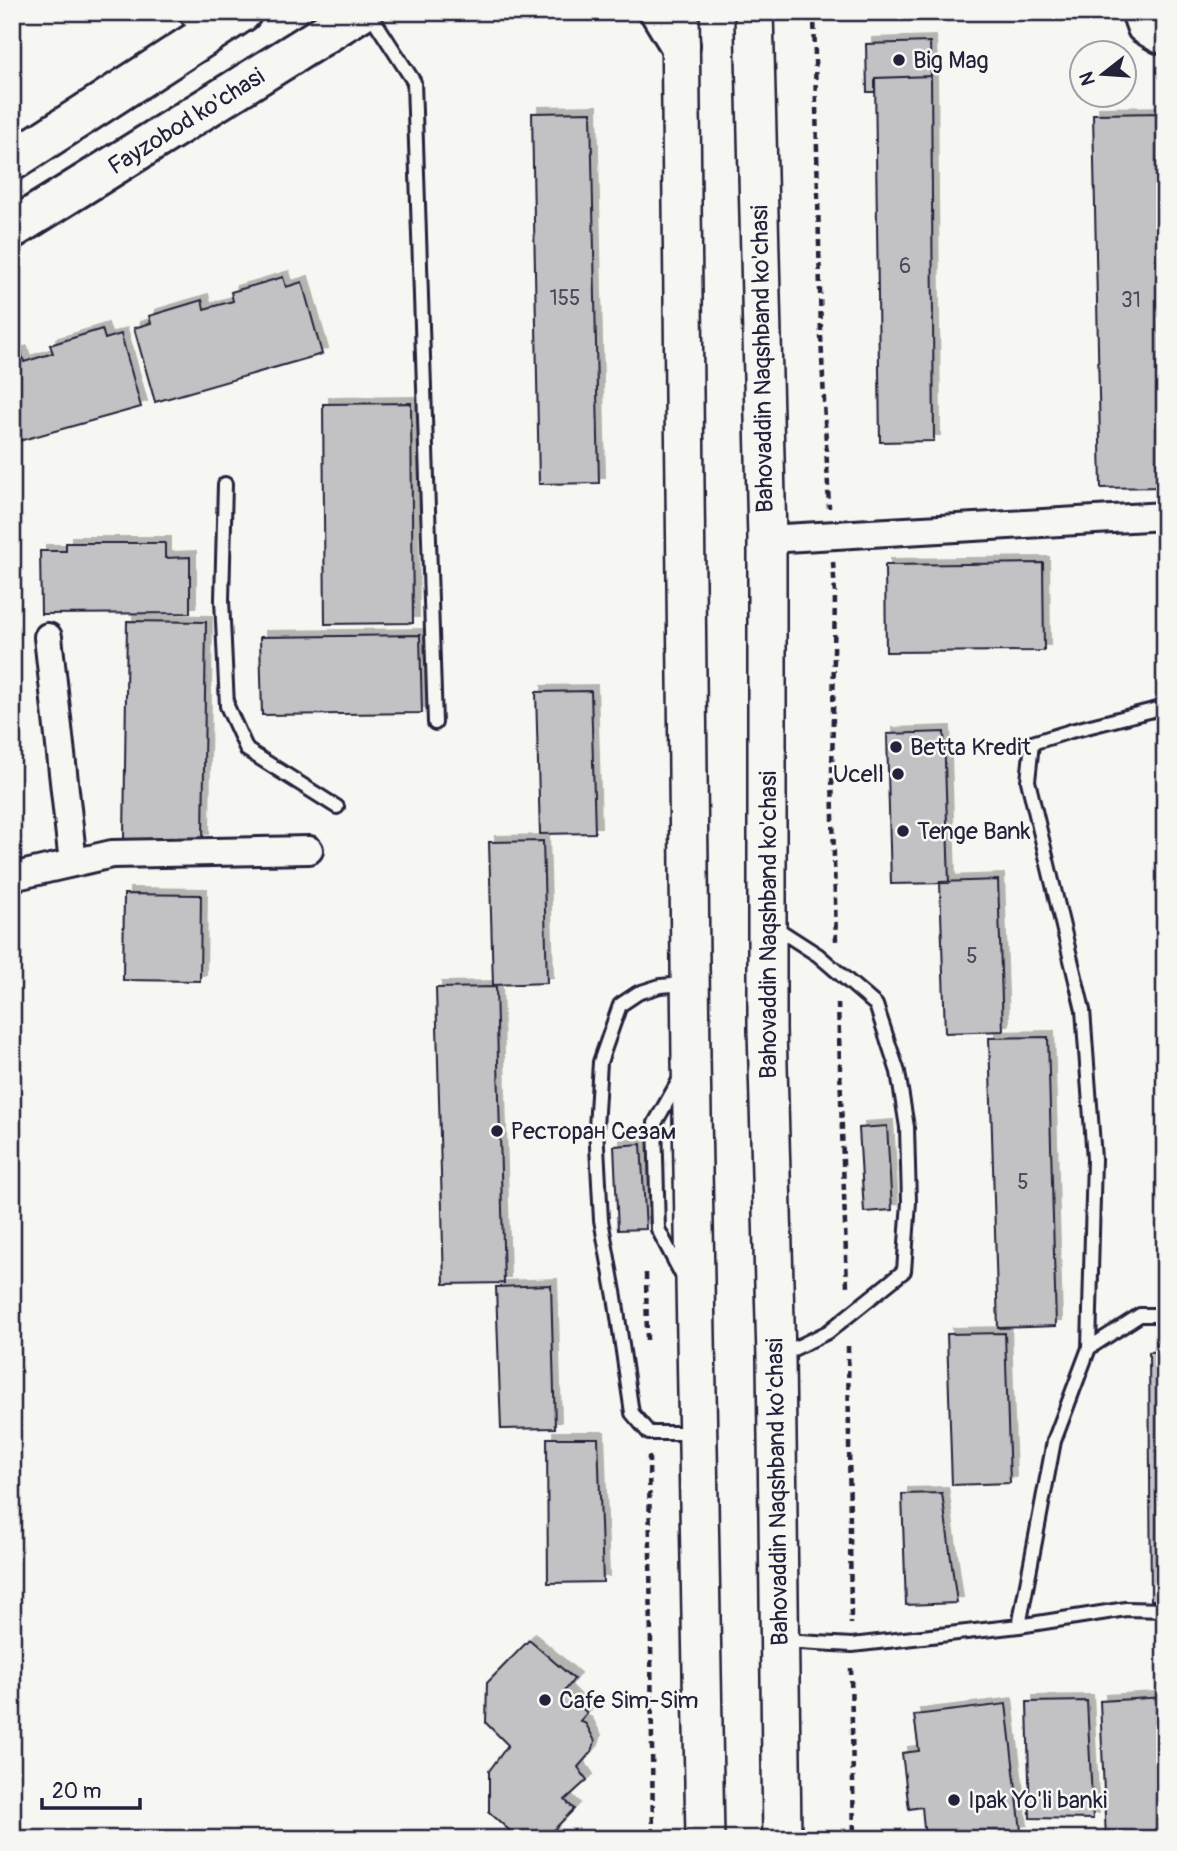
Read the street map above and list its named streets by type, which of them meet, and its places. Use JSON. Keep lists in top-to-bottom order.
{
  "streets": {
    "main road": ["Fayzobod ko'chasi", "Bahovaddin Naqshband ko'chasi"]
  },
  "places": [
    "Big Mag",
    "Betta Kredit",
    "Ucell",
    "Tenge Bank",
    "Ресторан Сезам",
    "Cafe Sim-Sim",
    "Ipak Yo'li banki"
  ],
  "house_numbers": [
    "6",
    "155",
    "31",
    "5",
    "5"
  ],
  "scale_bar": "20 m",
  "north": "left"
}
